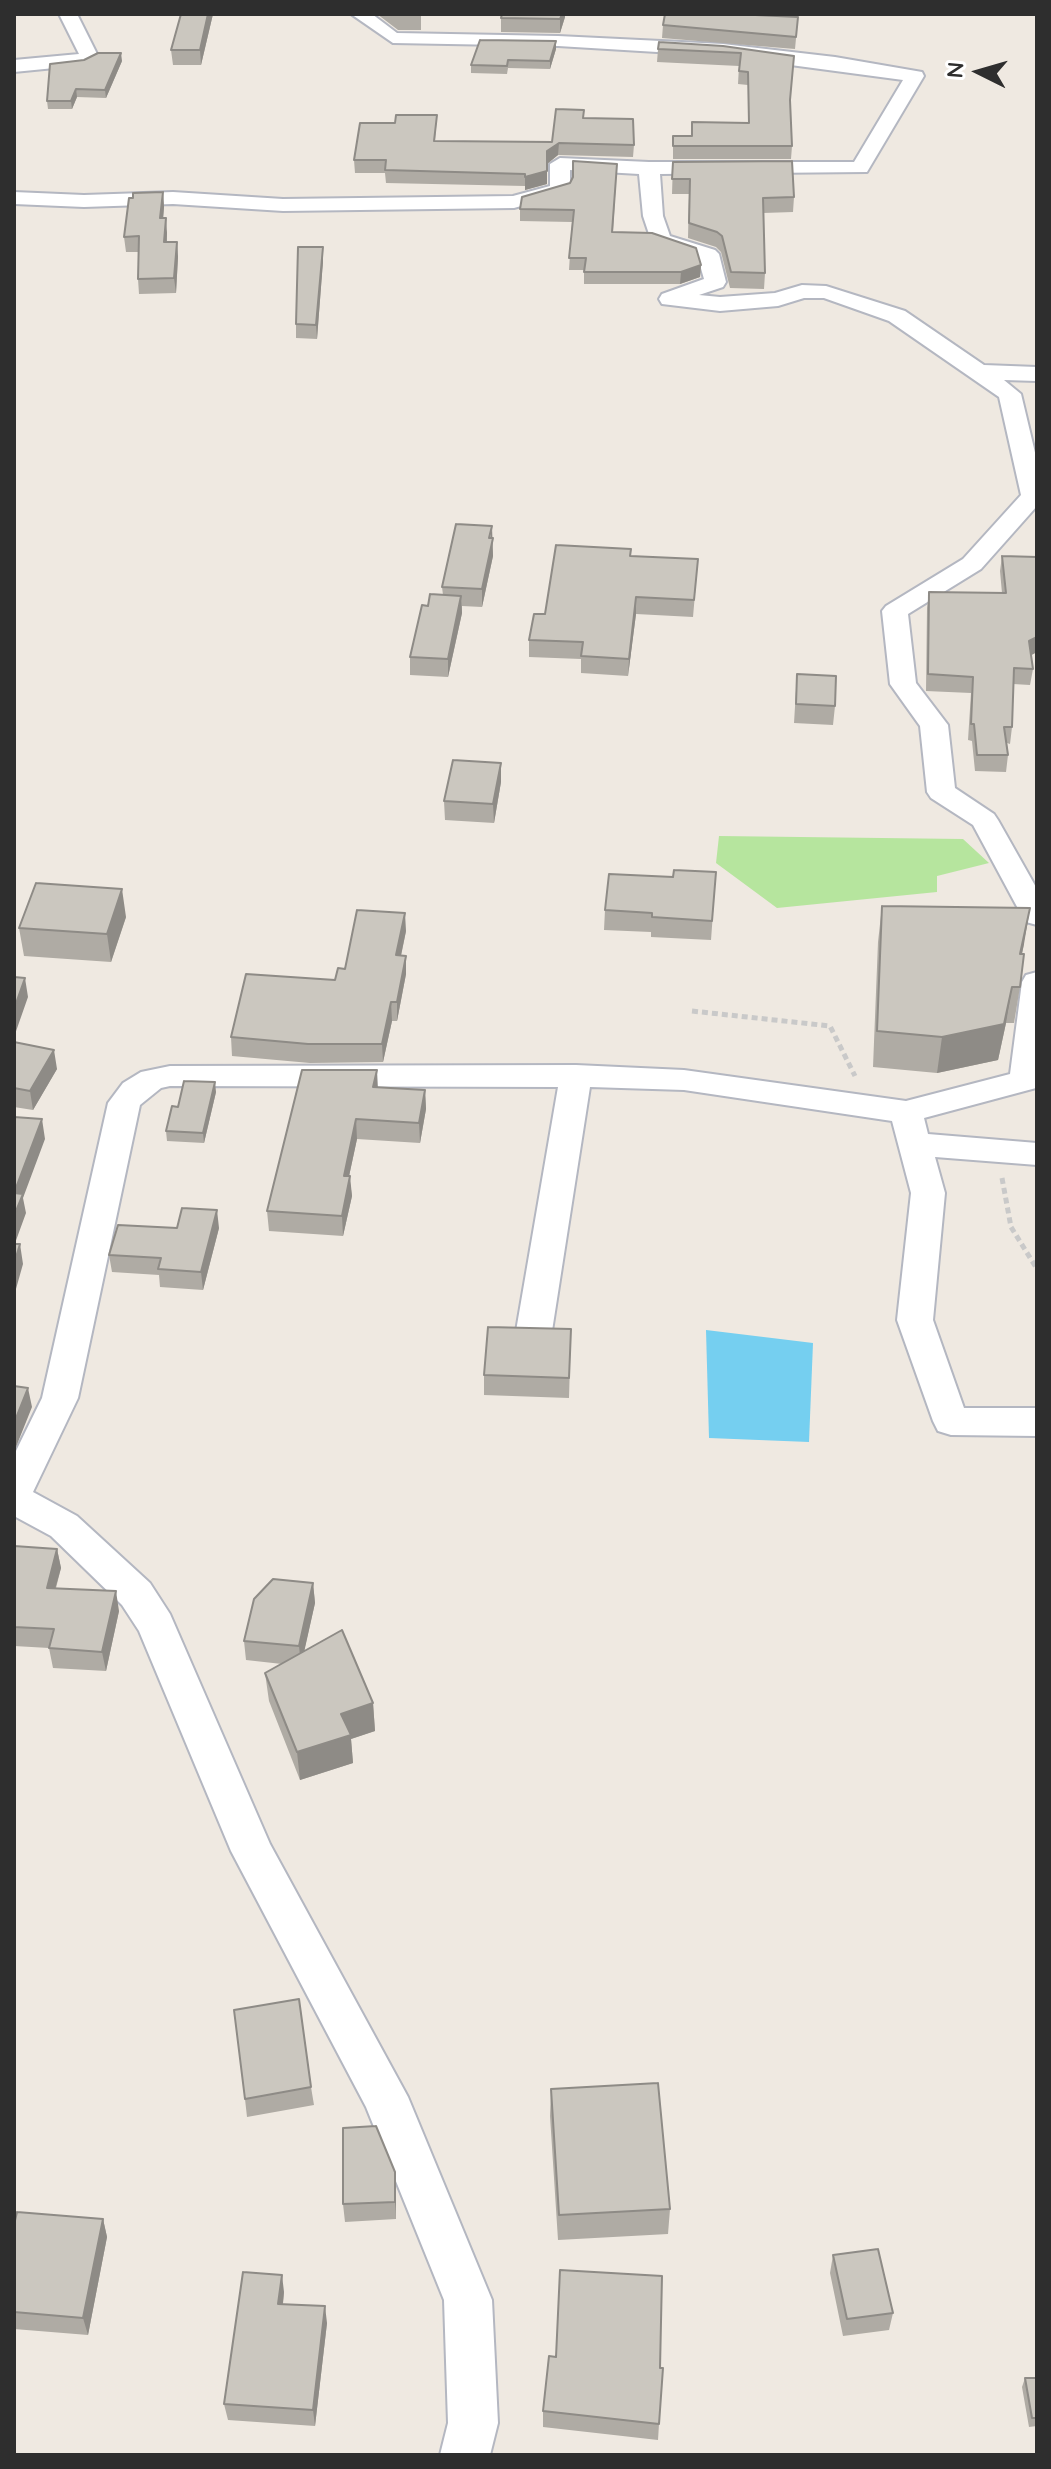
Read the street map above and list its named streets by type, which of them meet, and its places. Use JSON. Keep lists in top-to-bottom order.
{
  "north": "left"
}
